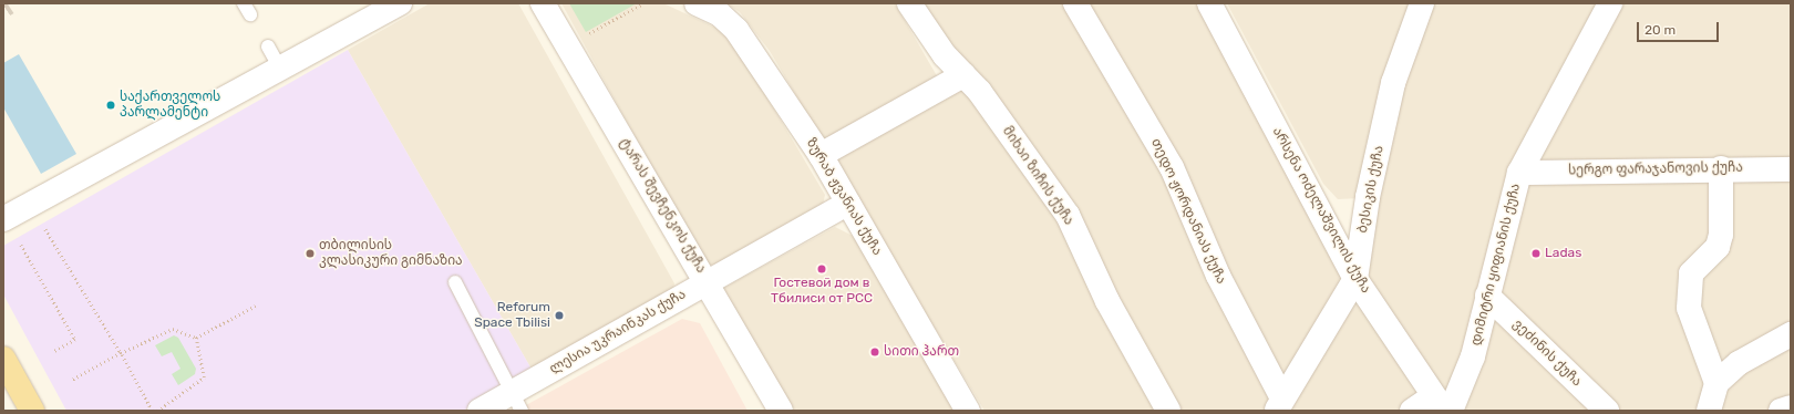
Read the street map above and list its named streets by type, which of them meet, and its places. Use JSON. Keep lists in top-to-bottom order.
{
  "streets": {
    "street": [
      "სერგო ფარაჯანოვის ქუჩა",
      "მიხაი ზიჩის ქუჩა",
      "ბესიკის ქუჩა",
      "ზურაბ ჟვანიას ქუჩა",
      "ტარას შევჩენკოს ქუჩა",
      "არსენა ოძელაშვილის ქუჩა",
      "თედო ჟორდანიას ქუჩა",
      "დიმიტრი ყიფიანის ქუჩა",
      "ლესია უკრაინკას ქუჩა",
      "ვეძინის ქუჩა"
    ]
  },
  "crossings": [
    ["სერგო ფარაჯანოვის ქუჩა", "დიმიტრი ყიფიანის ქუჩა"],
    ["ბესიკის ქუჩა", "არსენა ოძელაშვილის ქუჩა"],
    ["ბესიკის ქუჩა", "თედო ჟორდანიას ქუჩა"],
    ["ზურაბ ჟვანიას ქუჩა", "ლესია უკრაინკას ქუჩა"],
    ["ტარას შევჩენკოს ქუჩა", "ლესია უკრაინკას ქუჩა"],
    ["არსენა ოძელაშვილის ქუჩა", "დიმიტრი ყიფიანის ქუჩა"],
    ["დიმიტრი ყიფიანის ქუჩა", "ვეძინის ქუჩა"]
  ],
  "places": [
    "საქართველოს პარლამენტი",
    "თბილისის კლასიკური გიმნაზია",
    "Ladas",
    "Гостевой дом в Тбилиси от РСС",
    "Reforum Space Tbilisi",
    "სითი ჰართ"
  ],
  "scale_bar": "20 m"
}
